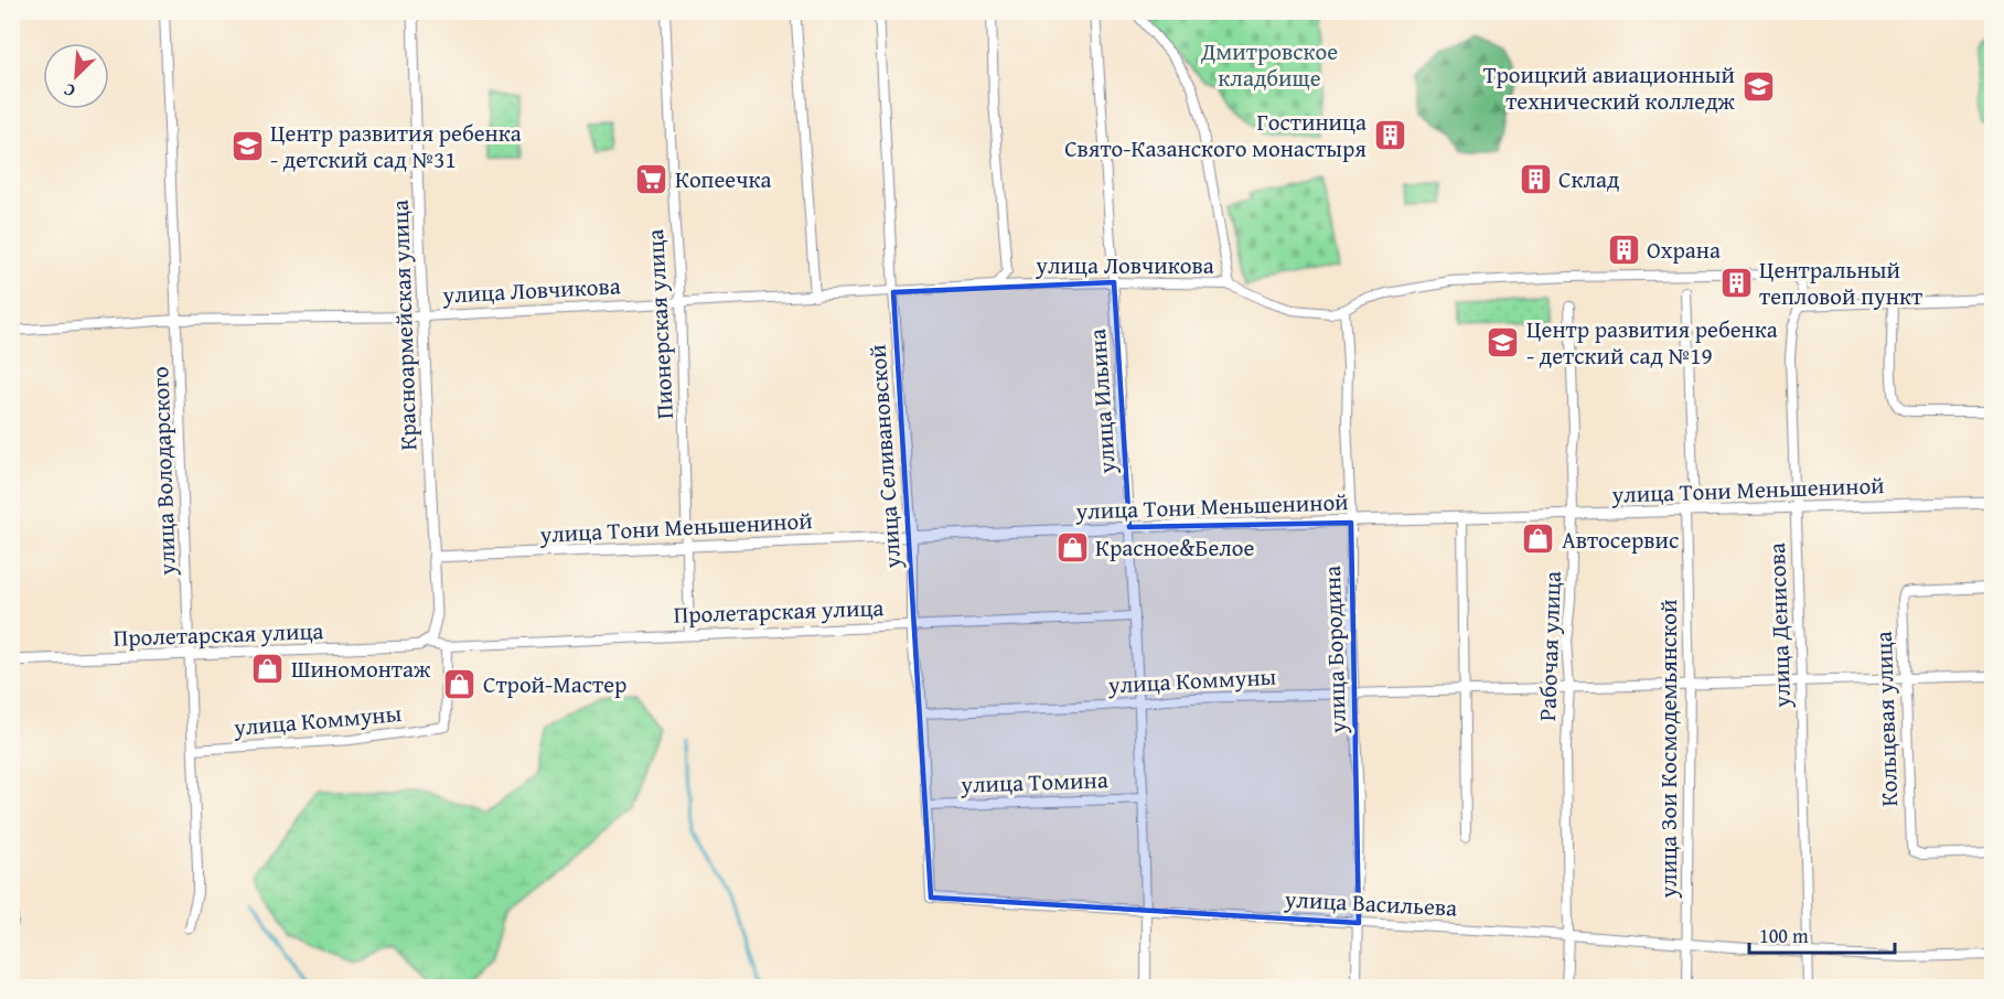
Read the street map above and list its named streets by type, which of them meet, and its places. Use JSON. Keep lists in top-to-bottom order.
{
  "streets": {
    "street": [
      "улица Ловчикова",
      "Пионерская улица",
      "Красноармейская улица",
      "улица Ильина",
      "улица Селивановской",
      "улица Володарского",
      "улица Тони Меньшениной",
      "Пролетарская улица",
      "улица Денисова",
      "Рабочая улица",
      "улица Бородина",
      "улица Коммуны",
      "Кольцевая улица",
      "улица Зои Космодемьянской",
      "улица Томина",
      "улица Васильева"
    ]
  },
  "crossings": [
    ["улица Ловчикова", "Пионерская улица"],
    ["улица Ловчикова", "Красноармейская улица"],
    ["улица Ловчикова", "улица Ильина"],
    ["улица Ловчикова", "улица Селивановской"],
    ["улица Ловчикова", "улица Володарского"],
    ["улица Ловчикова", "улица Денисова"],
    ["улица Ловчикова", "улица Бородина"],
    ["Пионерская улица", "улица Тони Меньшениной"],
    ["Пионерская улица", "Пролетарская улица"],
    ["Красноармейская улица", "улица Тони Меньшениной"],
    ["Красноармейская улица", "Пролетарская улица"],
    ["улица Ильина", "улица Тони Меньшениной"],
    ["улица Ильина", "Пролетарская улица"],
    ["улица Ильина", "улица Коммуны"],
    ["улица Ильина", "улица Томина"],
    ["улица Ильина", "улица Васильева"],
    ["улица Селивановской", "улица Тони Меньшениной"],
    ["улица Селивановской", "Пролетарская улица"],
    ["улица Селивановской", "улица Коммуны"],
    ["улица Селивановской", "улица Томина"],
    ["улица Селивановской", "улица Васильева"],
    ["улица Володарского", "Пролетарская улица"],
    ["улица Володарского", "улица Коммуны"],
    ["улица Тони Меньшениной", "улица Денисова"],
    ["улица Тони Меньшениной", "Рабочая улица"],
    ["улица Тони Меньшениной", "улица Бородина"],
    ["улица Тони Меньшениной", "улица Зои Космодемьянской"],
    ["Пролетарская улица", "улица Коммуны"],
    ["улица Денисова", "улица Коммуны"],
    ["улица Денисова", "улица Васильева"],
    ["Рабочая улица", "улица Коммуны"],
    ["Рабочая улица", "улица Васильева"],
    ["улица Бородина", "улица Коммуны"],
    ["улица Бородина", "улица Васильева"],
    ["улица Коммуны", "Кольцевая улица"],
    ["улица Коммуны", "улица Зои Космодемьянской"],
    ["улица Зои Космодемьянской", "улица Васильева"]
  ],
  "parks": ["Дмитровское кладбище"],
  "places": {
    "school or university": ["Троицкий авиационный технический колледж", "Центр развития ребенка - детский сад №31", "Центр развития ребенка - детский сад №19"],
    "building": [
      "Гостиница Свято-Казанского монастыря",
      "Склад",
      "Охрана",
      "Центральный тепловой пункт"
    ],
    "supermarket": ["Копеечка"],
    "shop": [
      "Автосервис",
      "Красное&Белое",
      "Шиномонтаж",
      "Строй-Мастер"
    ]
  },
  "scale_bar": "100 m",
  "north": "bottom left"
}
